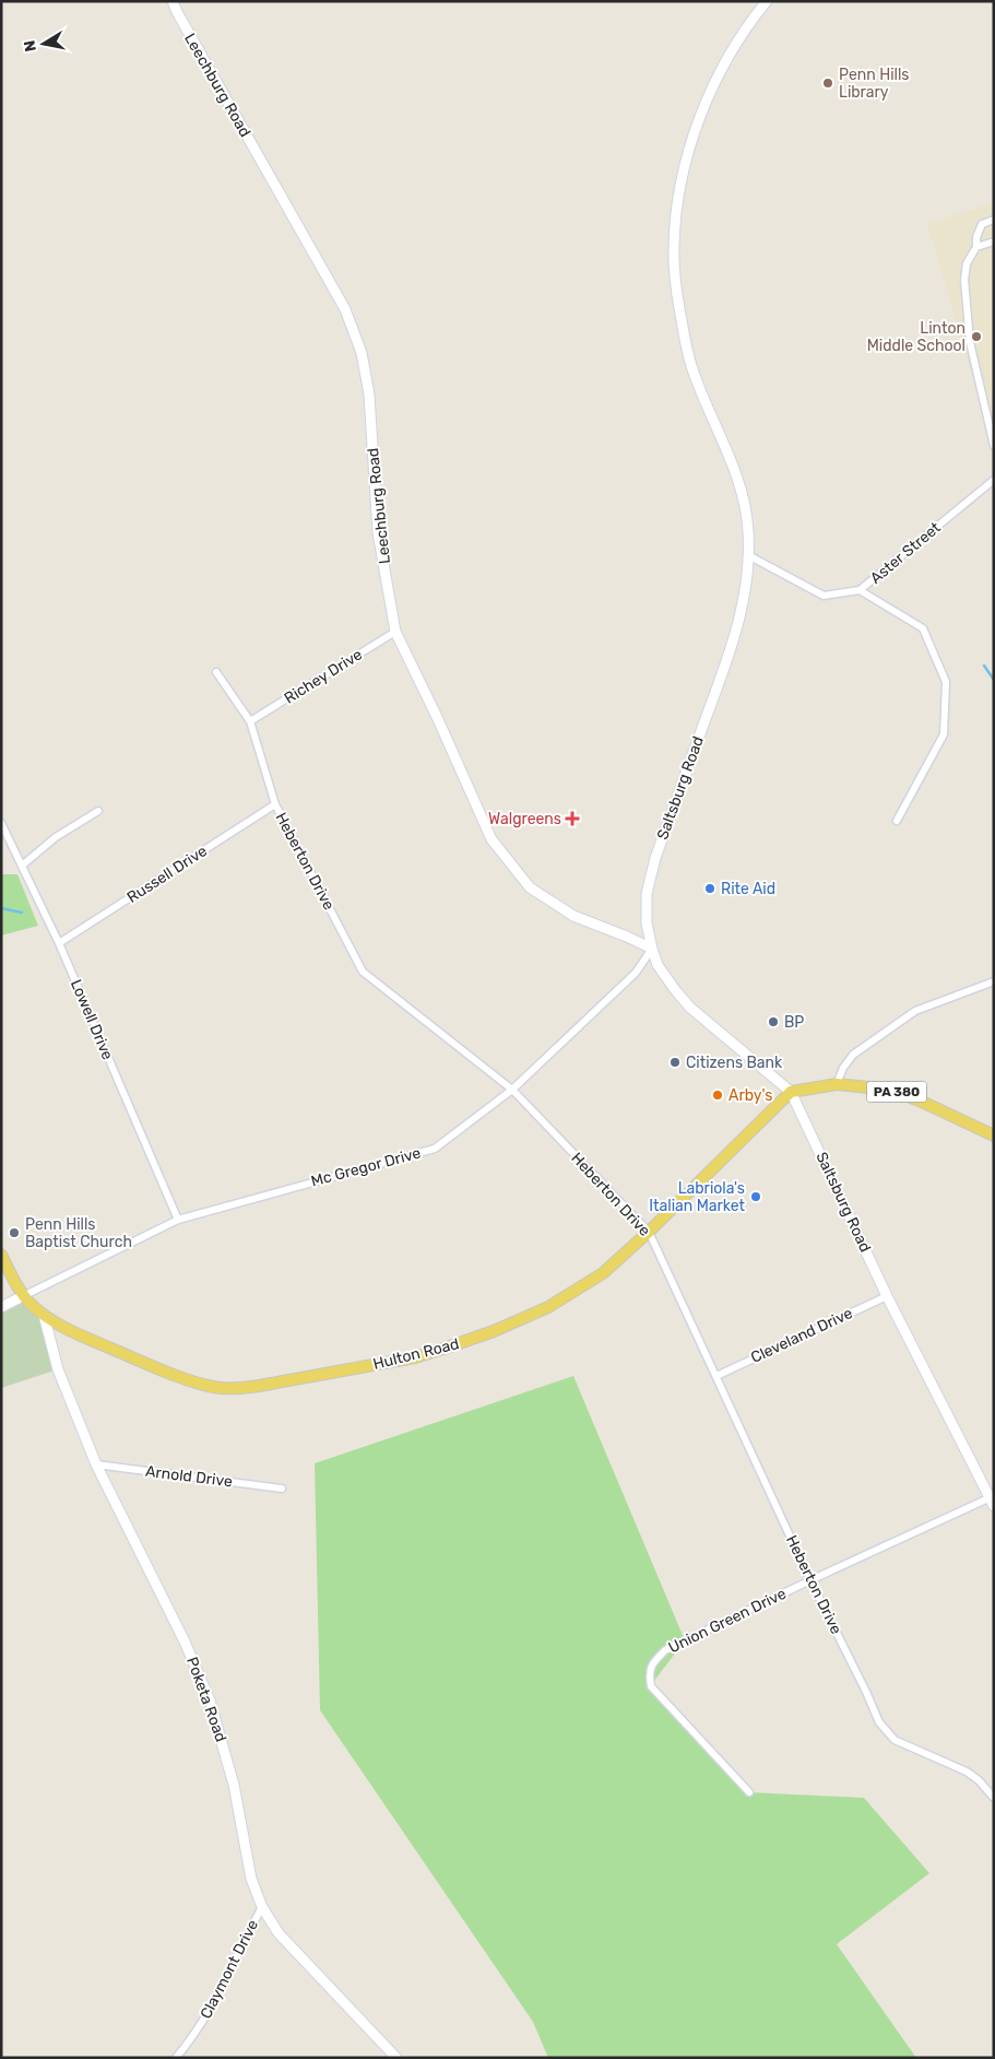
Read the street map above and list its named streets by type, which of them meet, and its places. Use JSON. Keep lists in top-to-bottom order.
{
  "streets": {
    "main road": ["PA 380", "Hulton Road"],
    "street": [
      "Leechburg Road",
      "Aster Street",
      "Richey Drive",
      "Saltsburg Road",
      "Heberton Drive",
      "Russell Drive",
      "Lowell Drive",
      "Mc Gregor Drive",
      "Cleveland Drive",
      "Arnold Drive",
      "Union Green Drive",
      "Poketa Road",
      "Claymont Drive"
    ]
  },
  "crossings": [
    ["Leechburg Road", "Richey Drive"],
    ["Leechburg Road", "Saltsburg Road"],
    ["Leechburg Road", "Mc Gregor Drive"],
    ["Aster Street", "Saltsburg Road"],
    ["Richey Drive", "Heberton Drive"],
    ["Saltsburg Road", "PA 380"],
    ["Saltsburg Road", "Mc Gregor Drive"],
    ["Saltsburg Road", "Cleveland Drive"],
    ["Saltsburg Road", "Hulton Road"],
    ["Saltsburg Road", "Union Green Drive"],
    ["Heberton Drive", "Russell Drive"],
    ["Heberton Drive", "Mc Gregor Drive"],
    ["Heberton Drive", "Cleveland Drive"],
    ["Heberton Drive", "Hulton Road"],
    ["Heberton Drive", "Union Green Drive"],
    ["Russell Drive", "Lowell Drive"],
    ["Lowell Drive", "Mc Gregor Drive"],
    ["PA 380", "Hulton Road"],
    ["Mc Gregor Drive", "Hulton Road"],
    ["Hulton Road", "Poketa Road"],
    ["Arnold Drive", "Poketa Road"],
    ["Poketa Road", "Claymont Drive"]
  ],
  "places": {
    "other": [
      "Penn Hills Library",
      "Linton Middle School",
      "Rite Aid",
      "BP",
      "Citizens Bank",
      "Arby's",
      "Labriola's Italian Market",
      "Penn Hills Baptist Church"
    ],
    "health": ["Walgreens"]
  },
  "north": "left"
}
